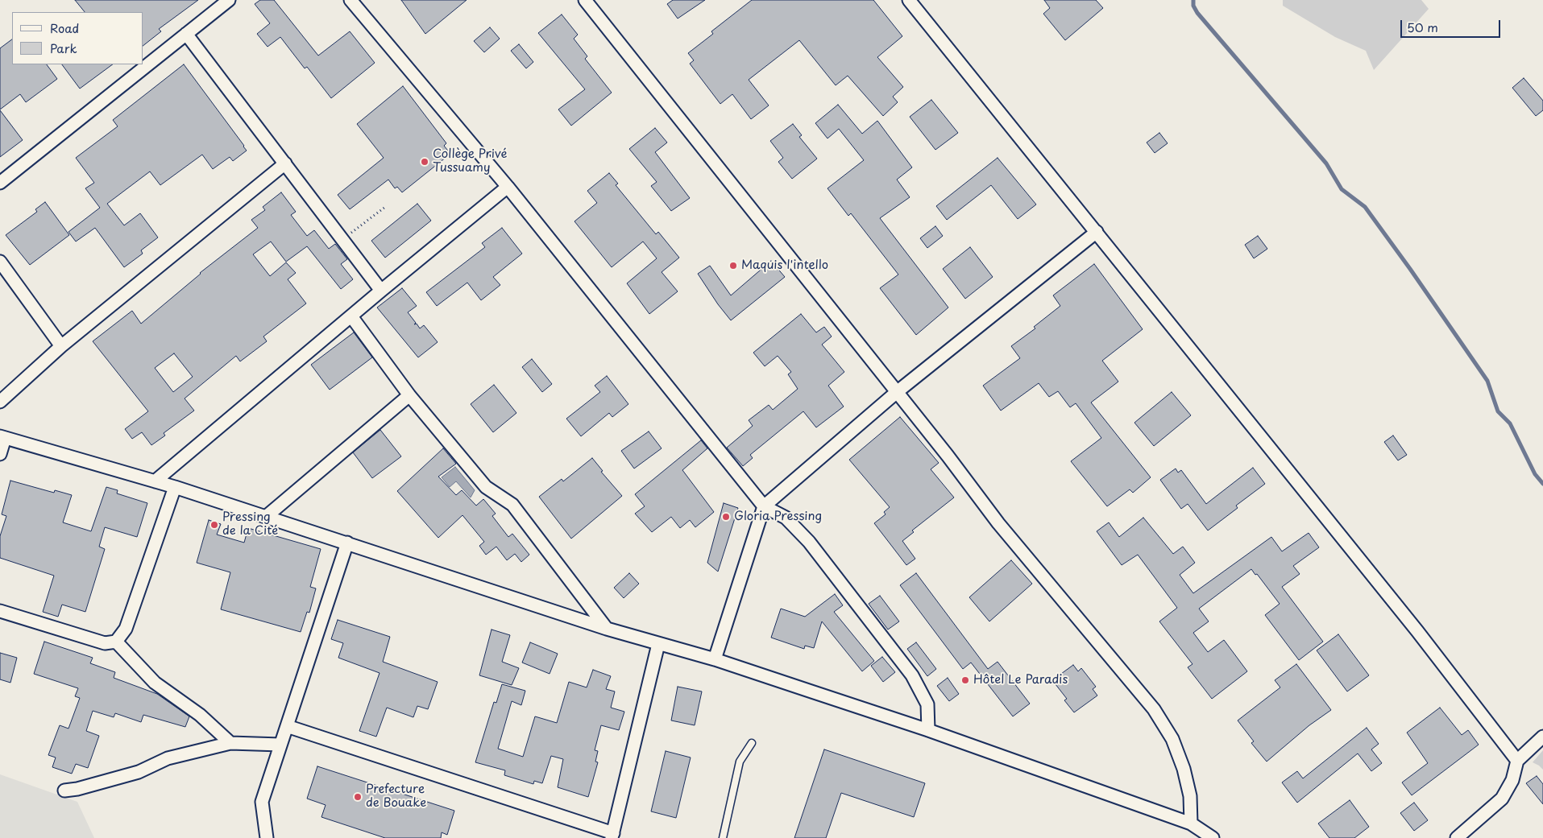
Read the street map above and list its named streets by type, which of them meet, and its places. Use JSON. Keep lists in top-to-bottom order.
{
  "places": [
    "Collège Privé Tussuamy",
    "Maquis l'intello",
    "Gloria Pressing",
    "Pressing de la Cité",
    "Hôtel Le Paradis",
    "Prefecture de Bouake"
  ],
  "legend": ["Road", "Park"],
  "scale_bar": "50 m"
}
